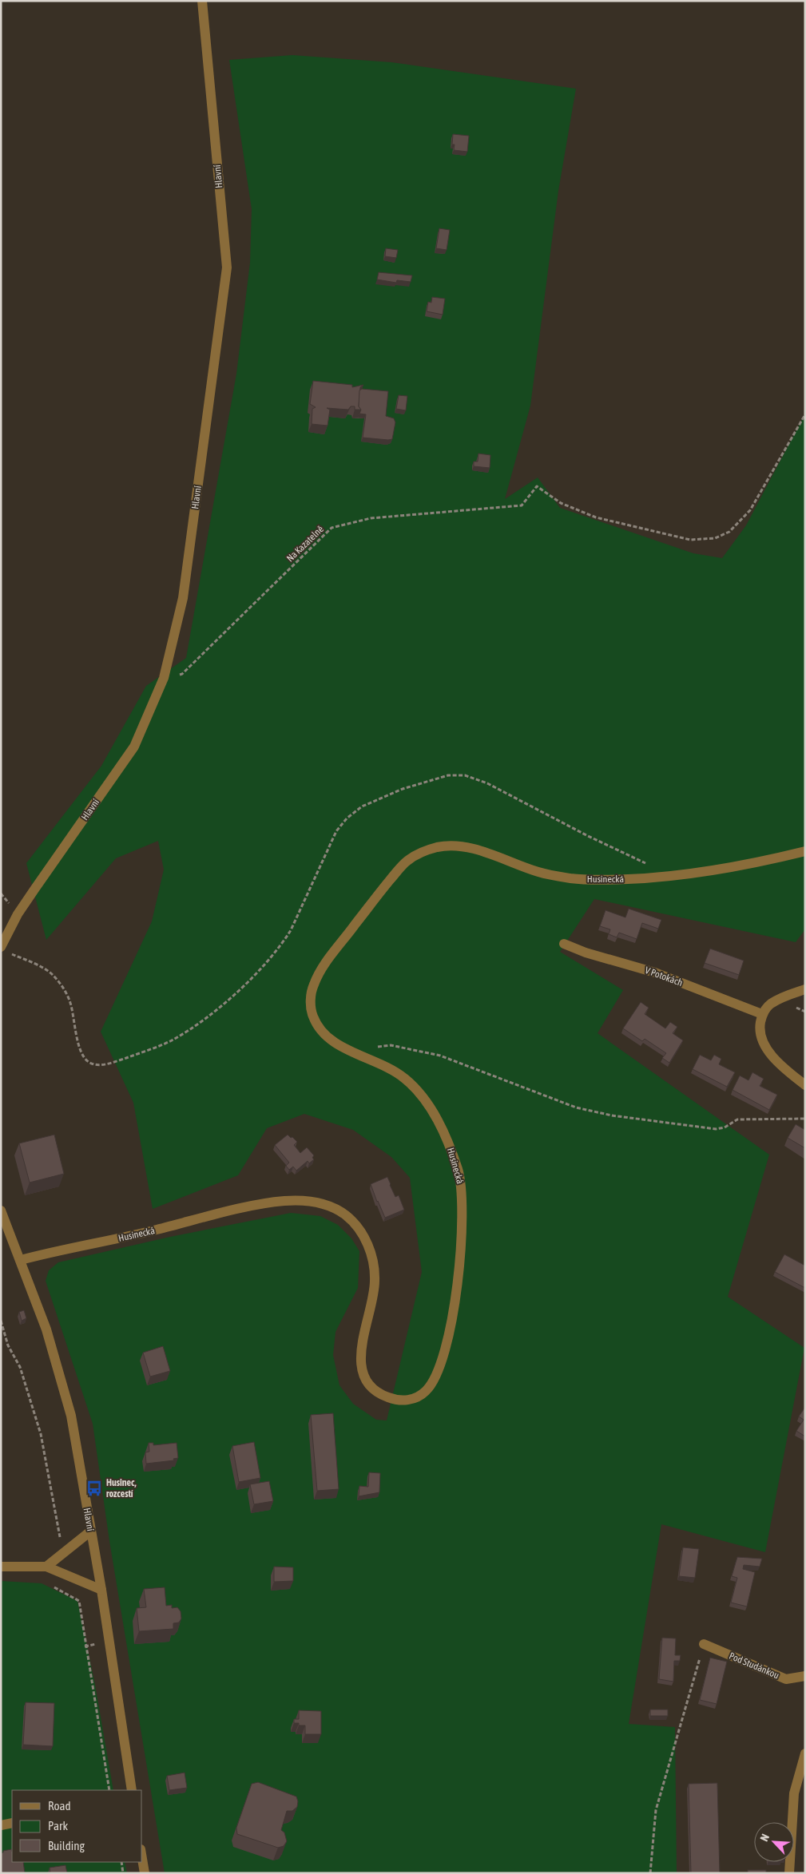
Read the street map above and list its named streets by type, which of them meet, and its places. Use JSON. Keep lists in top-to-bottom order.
{
  "streets": {
    "street": [
      "Hlavní",
      "Husinecká",
      "V Potokách",
      "Pod Studánkou"
    ],
    "path": ["Na Kazatelně"]
  },
  "crossings": [
    ["Hlavní", "Na Kazatelně"],
    ["Hlavní", "Husinecká"]
  ],
  "places": {
    "bus stop": ["Husinec, rozcestí"]
  },
  "legend": ["Road", "Park", "Building"],
  "north": "top left"
}
